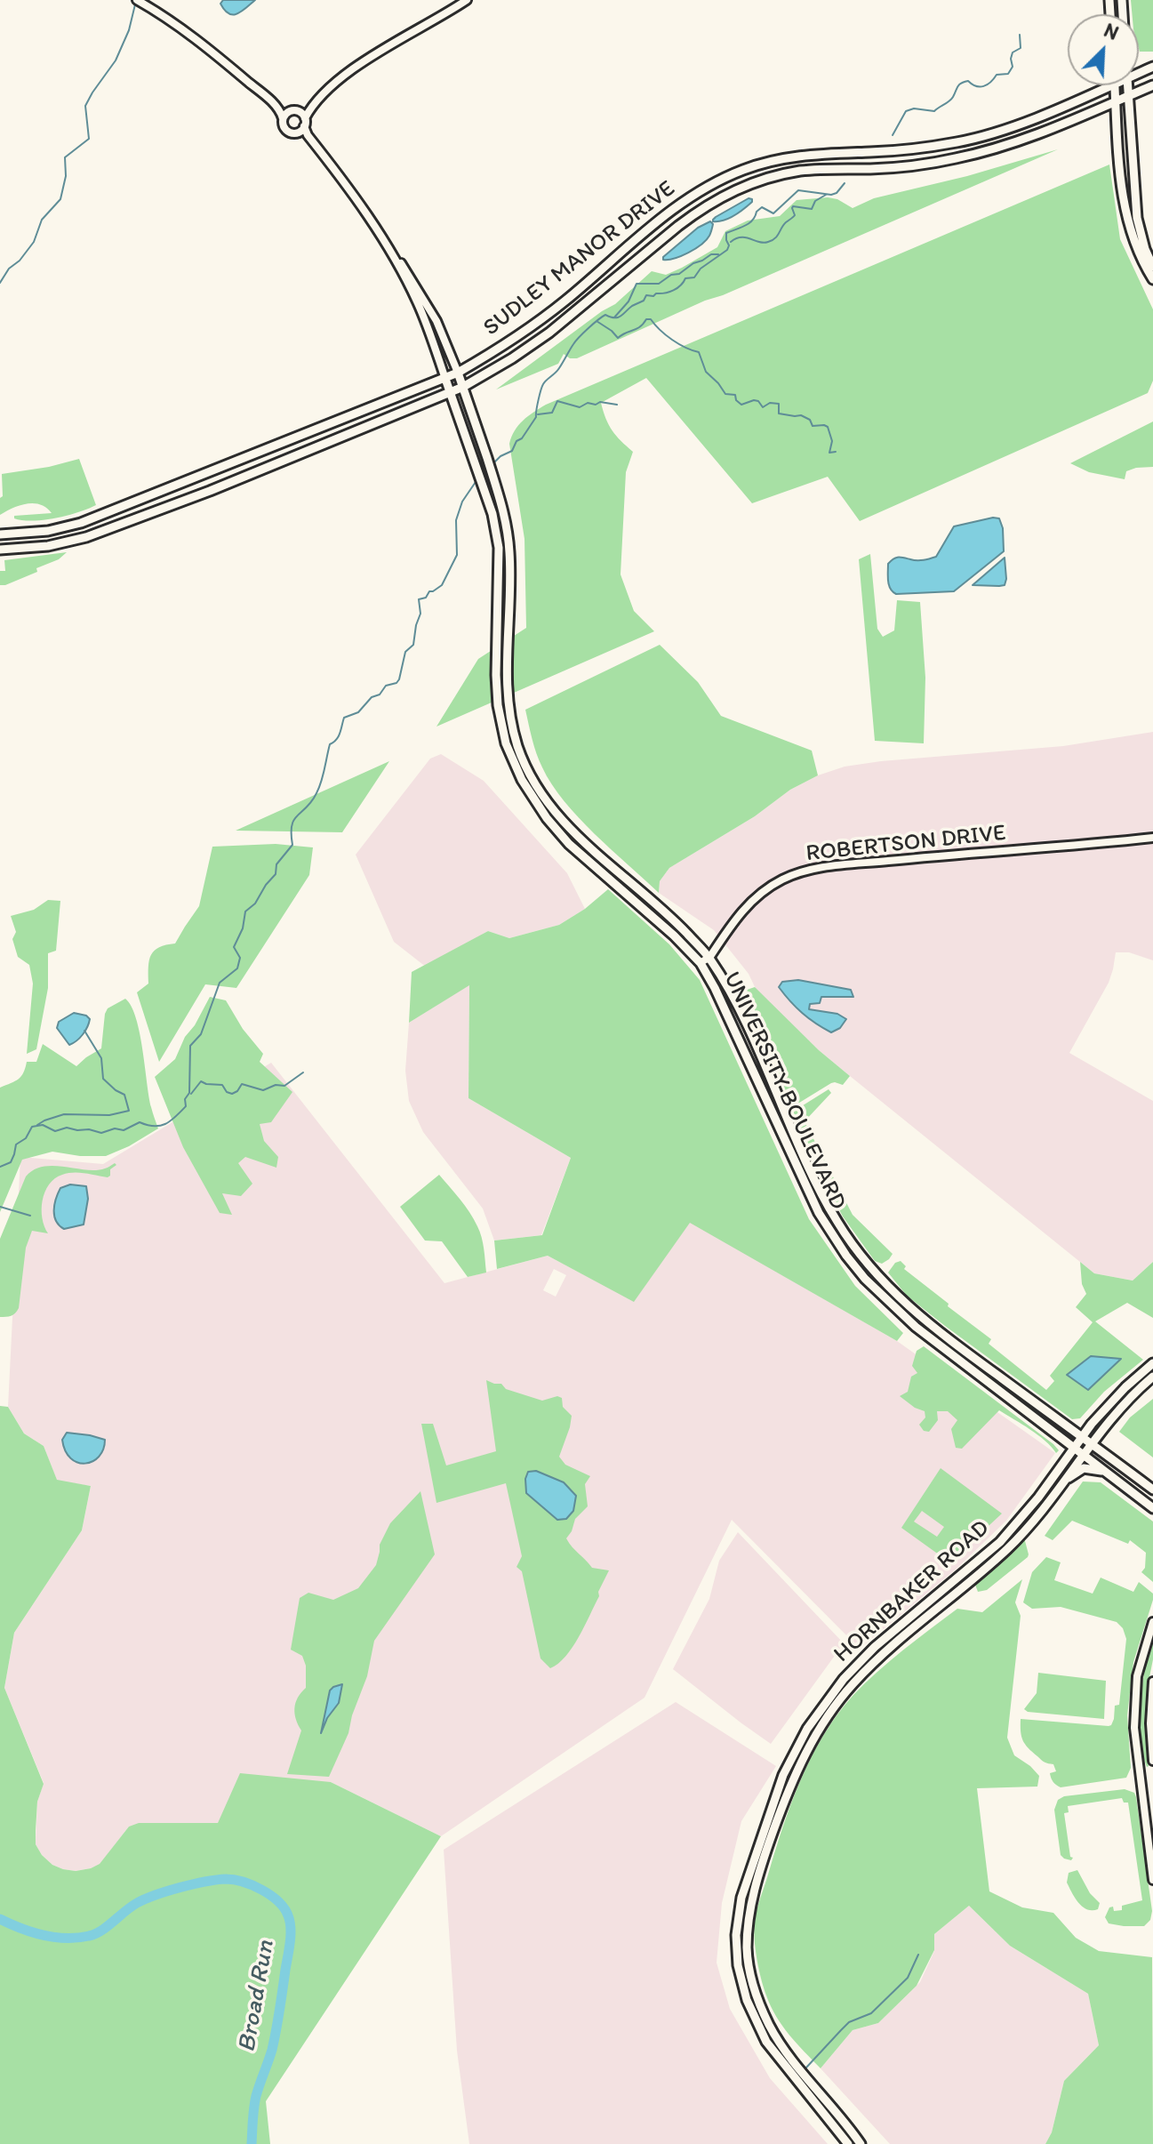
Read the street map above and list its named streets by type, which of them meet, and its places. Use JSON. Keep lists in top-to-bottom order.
{
  "streets": {
    "main road": ["SUDLEY MANOR DRIVE", "UNIVERSITY BOULEVARD", "HORNBAKER ROAD"],
    "street": ["ROBERTSON DRIVE"]
  },
  "crossings": [
    ["SUDLEY MANOR DRIVE", "UNIVERSITY BOULEVARD"],
    ["ROBERTSON DRIVE", "UNIVERSITY BOULEVARD"],
    ["UNIVERSITY BOULEVARD", "HORNBAKER ROAD"]
  ],
  "water": ["Broad Run"],
  "north": "top right"
}
